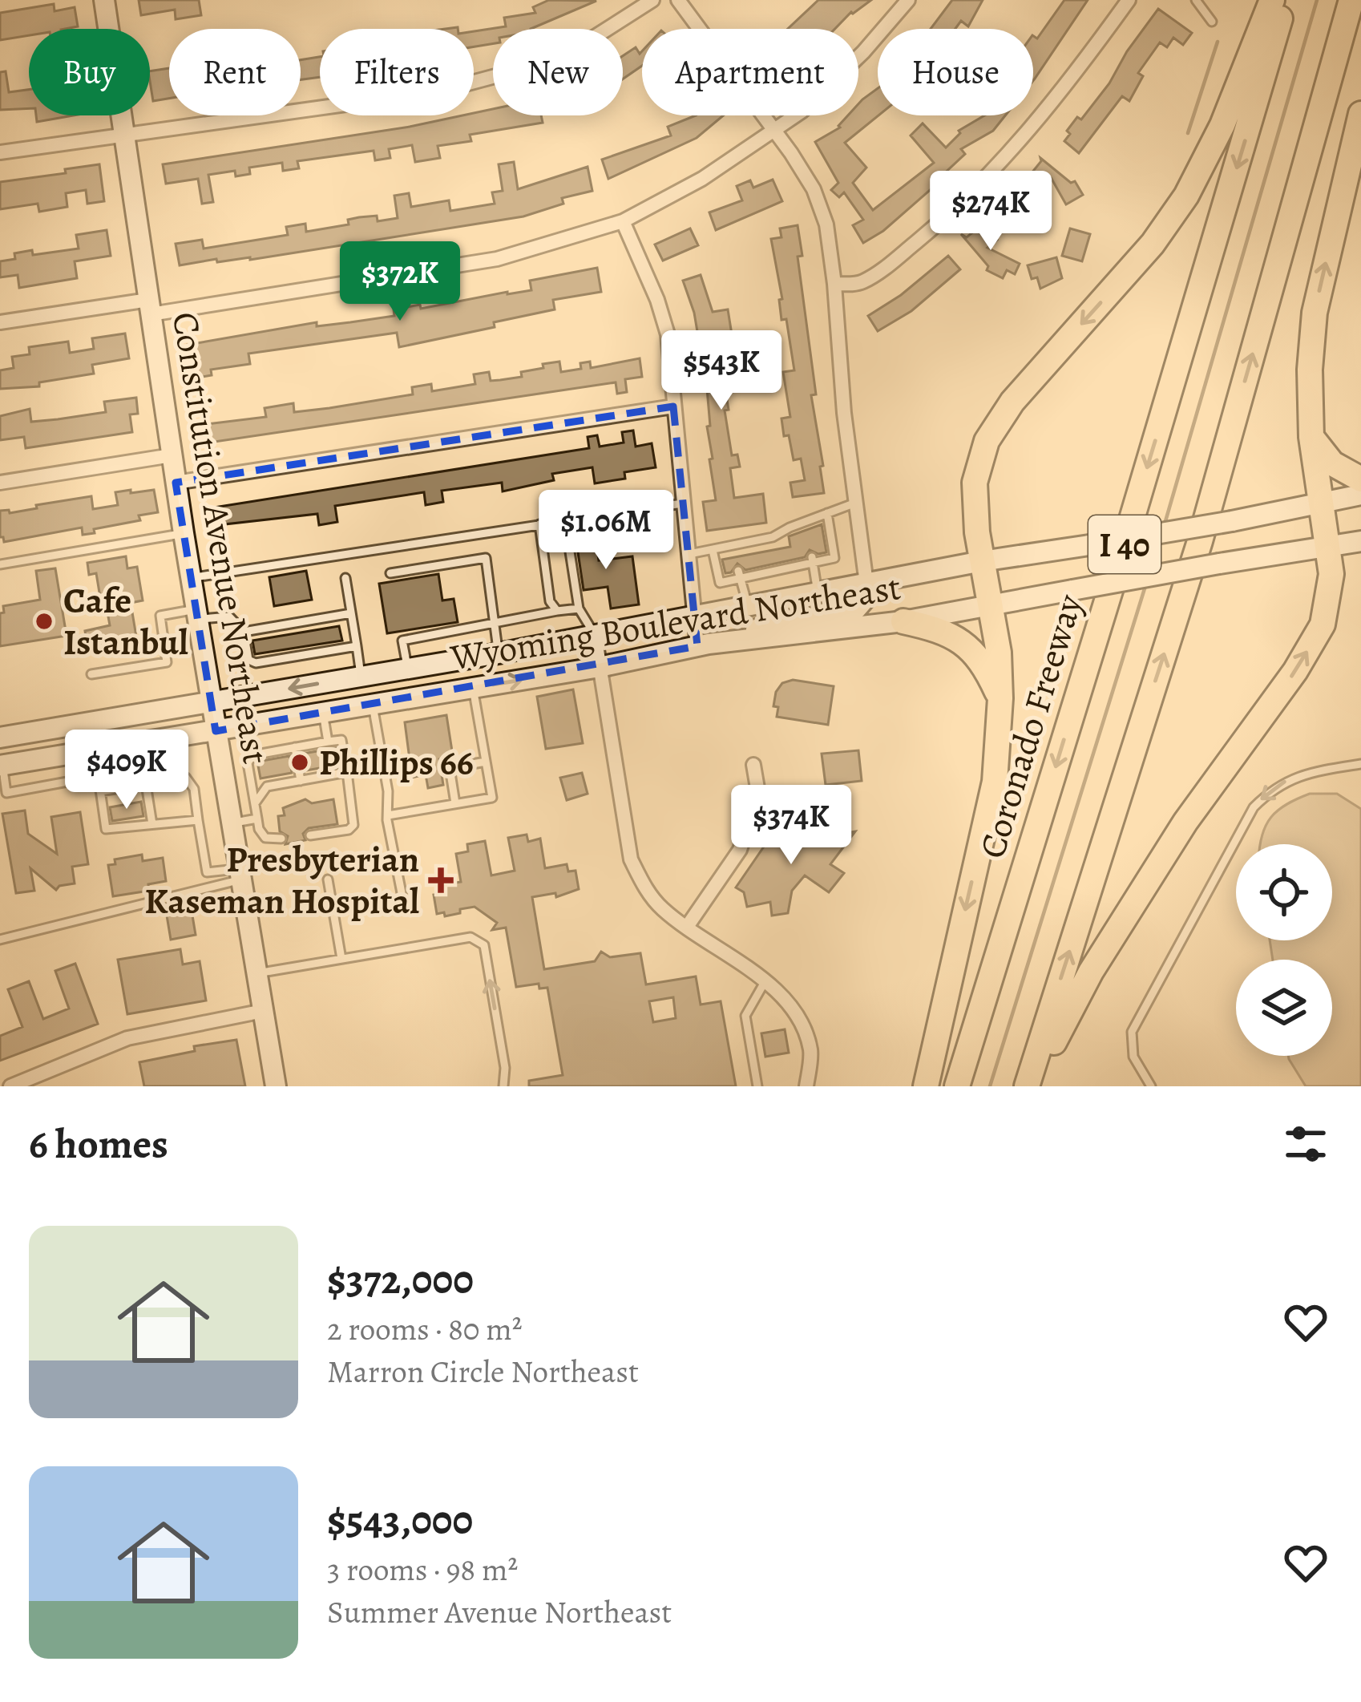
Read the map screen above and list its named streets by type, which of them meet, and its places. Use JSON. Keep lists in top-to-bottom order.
{
  "streets": {
    "highway": ["I 40", "Coronado Freeway"],
    "main road": ["Constitution Avenue Northeast", "Wyoming Boulevard Northeast"]
  },
  "crossings": [
    ["Constitution Avenue Northeast", "Wyoming Boulevard Northeast"]
  ],
  "places": {
    "other": ["Cafe Istanbul", "Phillips 66"],
    "health": ["Presbyterian Kaseman Hospital"]
  },
  "page": {
    "chip": [
      "Buy",
      "Rent",
      "Filters",
      "New",
      "Apartment",
      "House"
    ],
    "price": [
      "$274K",
      "$372K",
      "$543K",
      "$1.06M",
      "$409K",
      "$374K"
    ],
    "heading": "6 homes",
    "list": [
      {
        "name": "$372,000",
        "note": "2 rooms · 80 m² · Marron Circle Northeast"
      },
      {
        "name": "$543,000",
        "note": "3 rooms · 98 m² · Summer Avenue Northeast"
      }
    ]
  }
}
